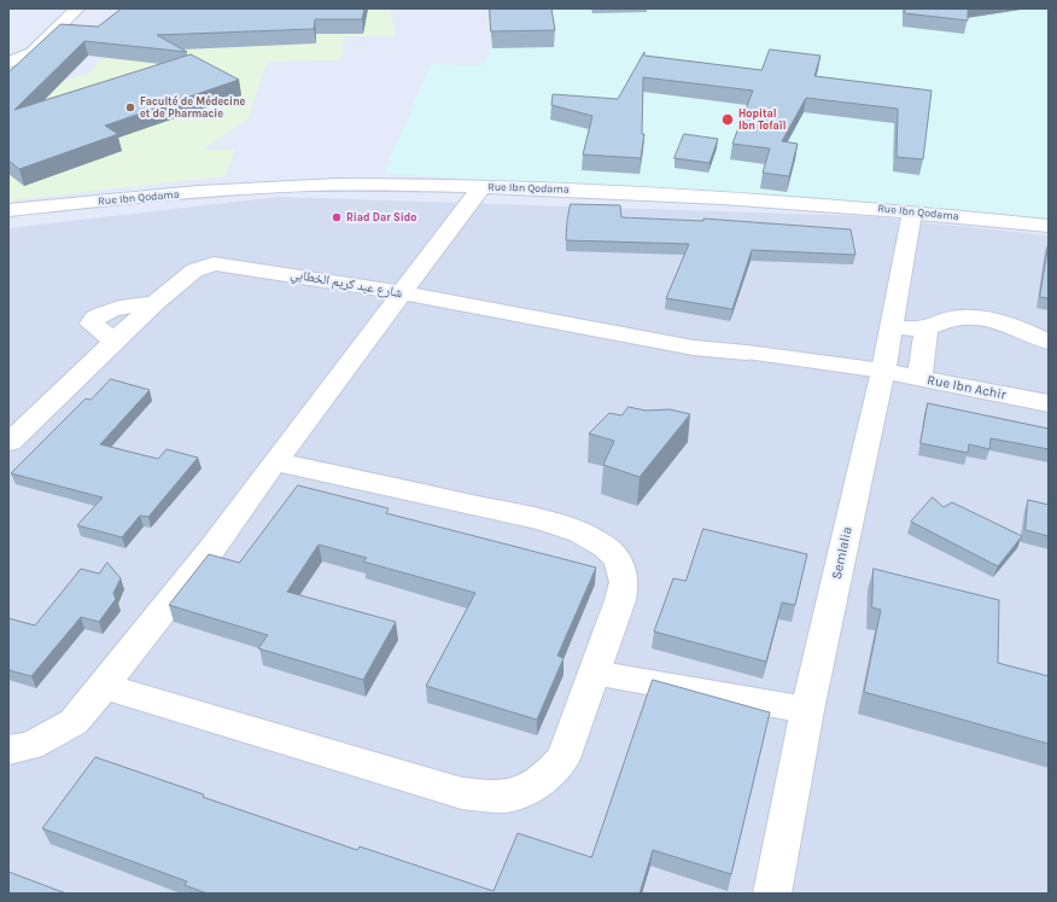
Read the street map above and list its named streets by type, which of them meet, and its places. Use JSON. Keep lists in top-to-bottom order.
{
  "streets": {
    "street": [
      "Rue Ibn Qodama",
      "شارع عبد كريم الخطابي",
      "Rue Ibn Achir",
      "Semlalia"
    ]
  },
  "crossings": [
    ["Rue Ibn Qodama", "Semlalia"],
    ["Rue Ibn Achir", "Semlalia"]
  ],
  "places": ["Faculté de Médecine et de Pharmacie", "Hopital Ibn Tofaïl", "Riad Dar Sido"]
}
